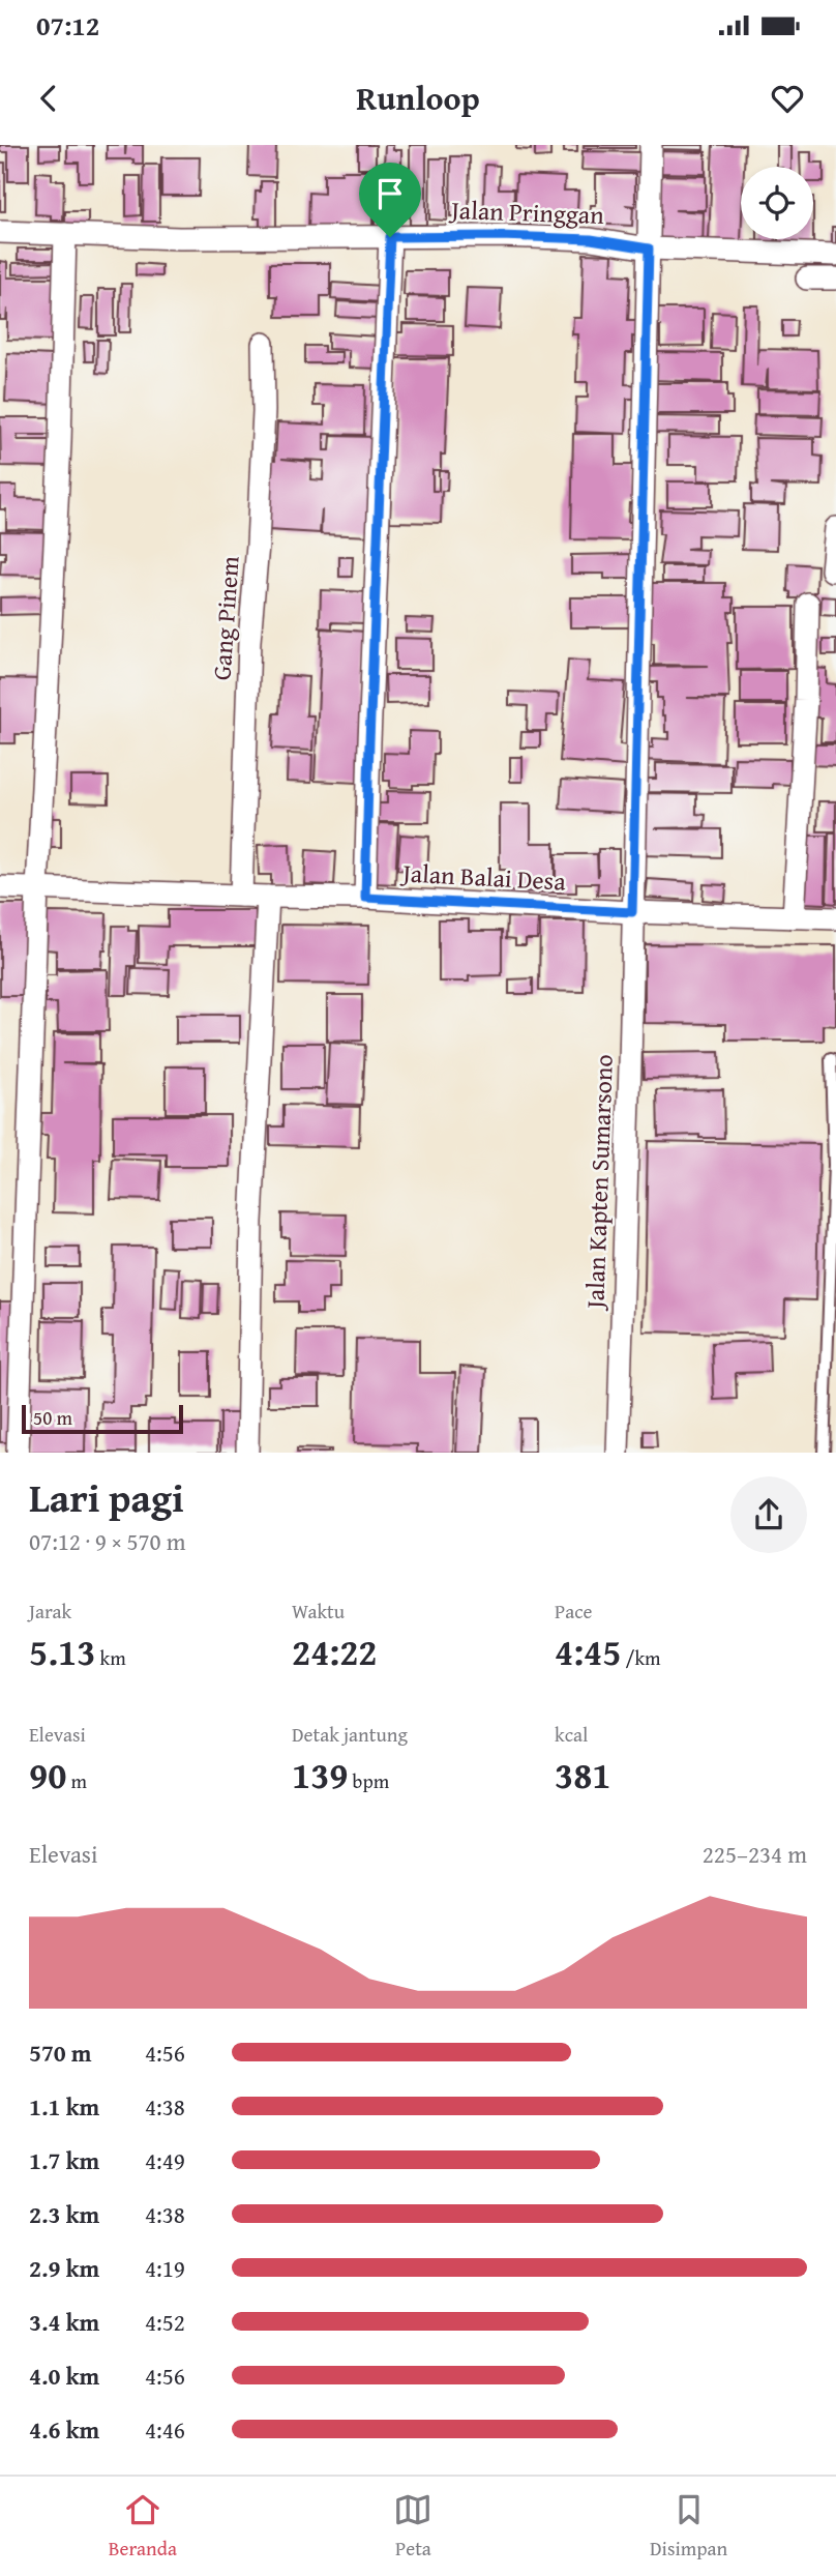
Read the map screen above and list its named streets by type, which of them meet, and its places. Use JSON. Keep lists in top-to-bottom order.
{
  "streets": {
    "street": [
      "Jalan Pringgan",
      "Gang Pinem",
      "Jalan Balai Desa",
      "Jalan Kapten Sumarsono"
    ]
  },
  "crossings": [
    ["Jalan Pringgan", "Jalan Kapten Sumarsono"],
    ["Gang Pinem", "Jalan Balai Desa"],
    ["Jalan Balai Desa", "Jalan Kapten Sumarsono"]
  ],
  "scale_bar": "50 m",
  "page": {
    "status": "07:12",
    "header": "Runloop",
    "scale": "50 m",
    "heading": ["Lari pagi", "07:12 · 9 × 570 m"],
    "stats": [
      ["Jarak", "5.13 km"],
      ["Waktu", "24:22"],
      ["Pace", "4:45 /km"],
      ["Elevasi", "90 m"],
      ["Detak jantung", "139 bpm"],
      ["kcal", "381"]
    ],
    "chart": ["Elevasi", "225–234 m"],
    "list": [
      {
        "name": "570 m",
        "note": "4:56"
      },
      {
        "name": "1.1 km",
        "note": "4:38"
      },
      {
        "name": "1.7 km",
        "note": "4:49"
      },
      {
        "name": "2.3 km",
        "note": "4:38"
      },
      {
        "name": "2.9 km",
        "note": "4:19"
      },
      {
        "name": "3.4 km",
        "note": "4:52"
      },
      {
        "name": "4.0 km",
        "note": "4:56"
      },
      {
        "name": "4.6 km",
        "note": "4:46"
      }
    ],
    "tabs": ["Beranda", "Peta", "Disimpan"]
  }
}
